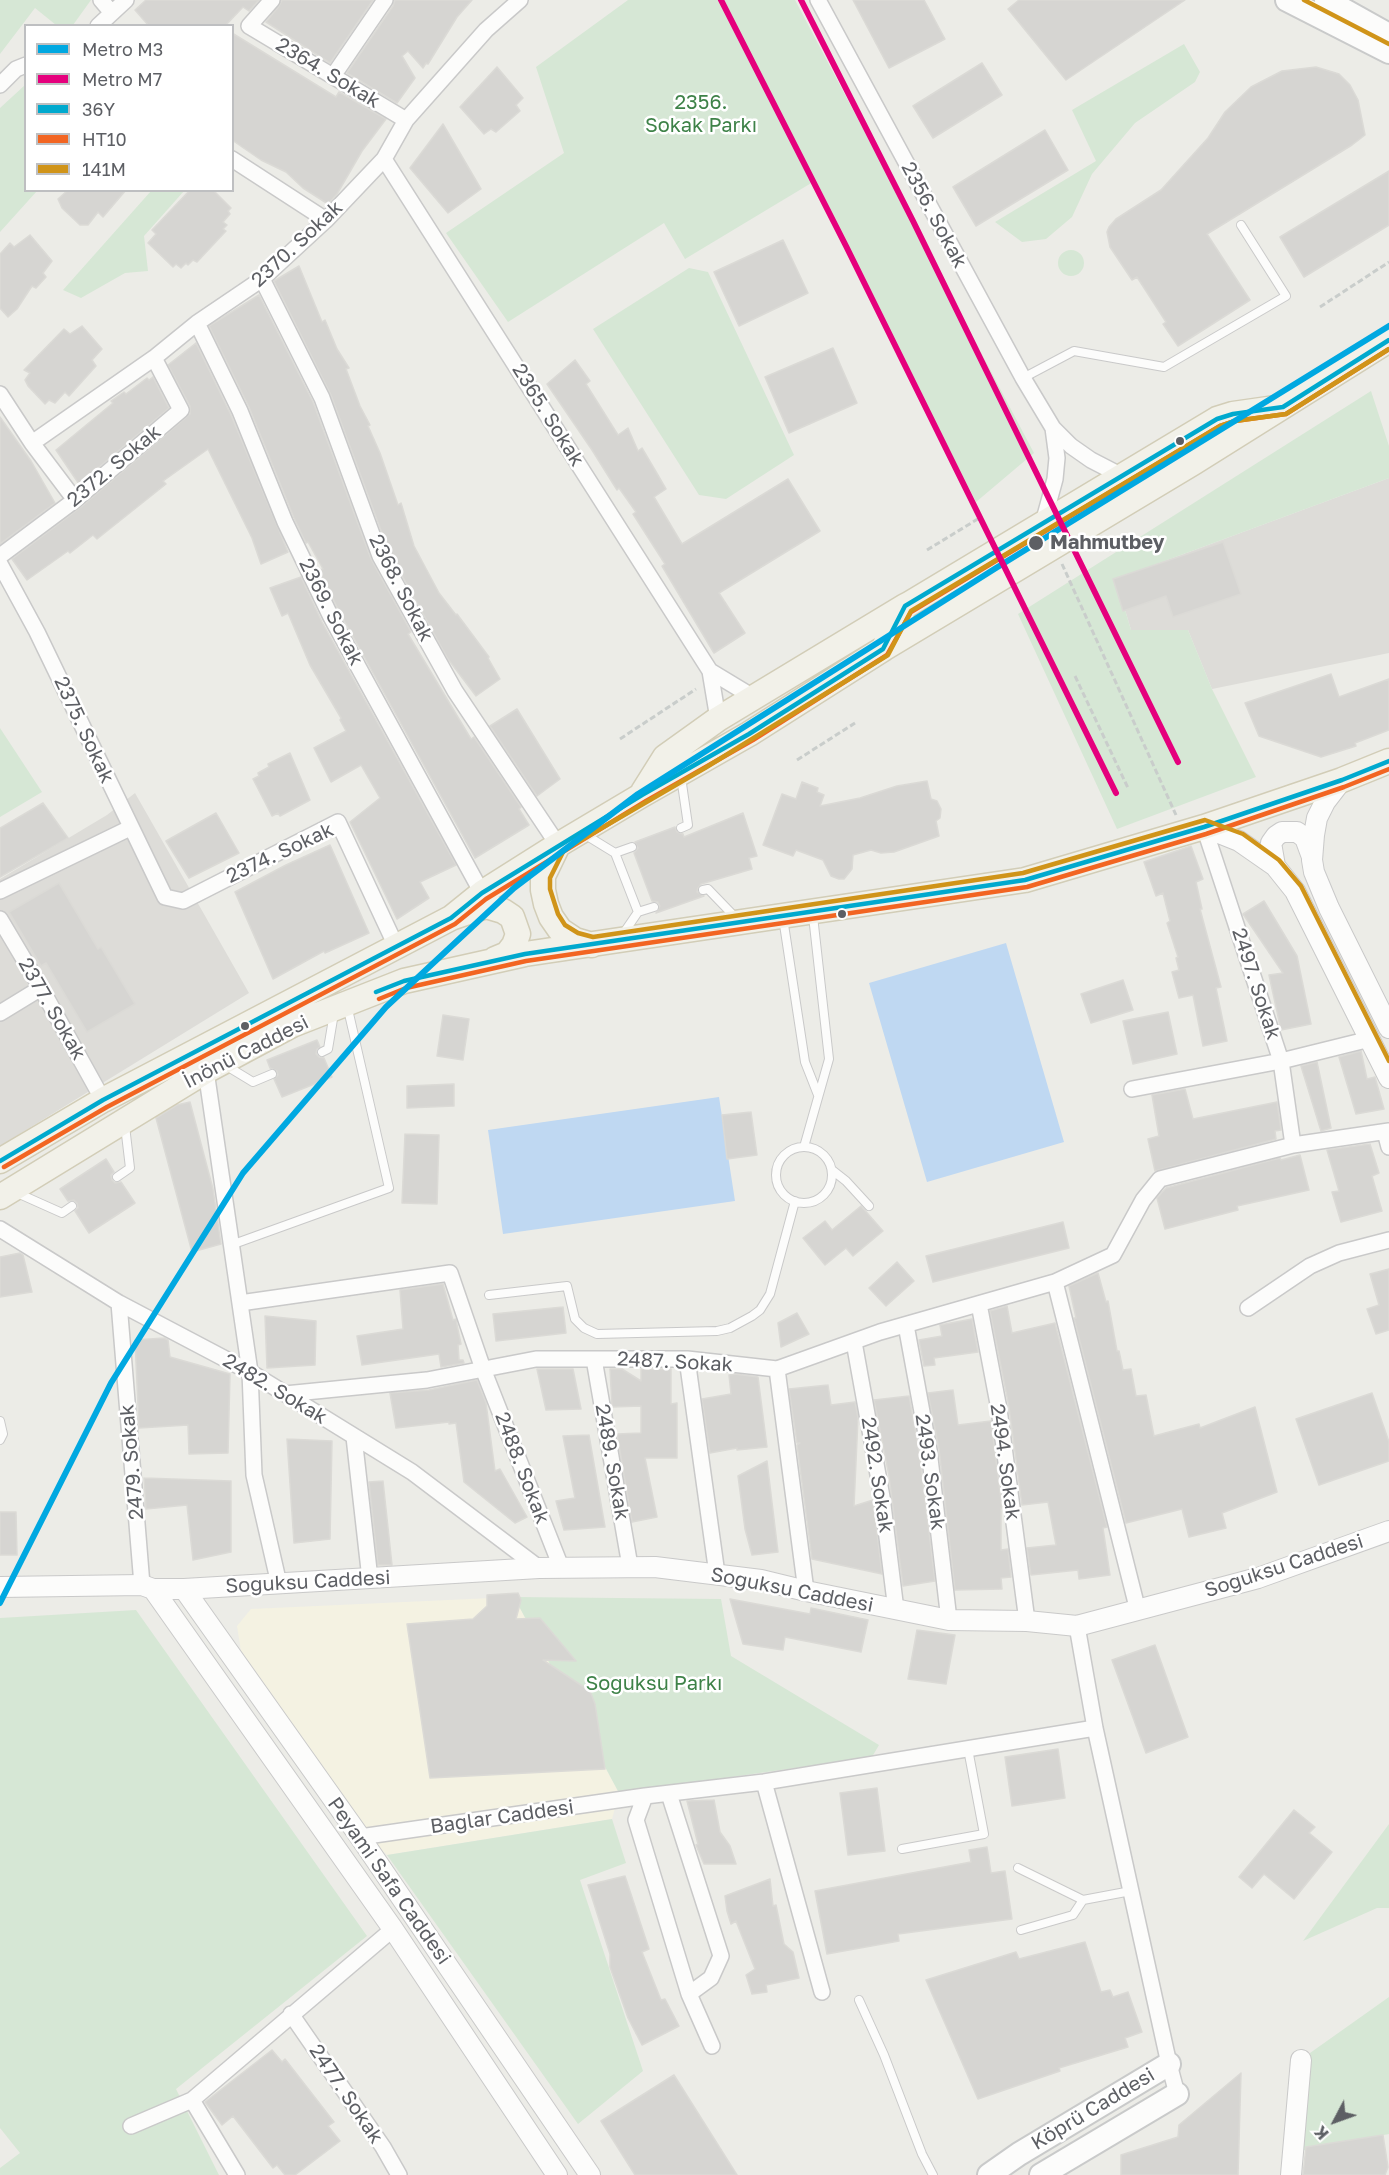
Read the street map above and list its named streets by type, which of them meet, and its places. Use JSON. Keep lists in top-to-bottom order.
{
  "streets": {
    "main road": ["İnönü Caddesi", "Köprü Caddesi"],
    "street": [
      "2364. Sokak",
      "2356. Sokak",
      "2370. Sokak",
      "2365. Sokak",
      "2372. Sokak",
      "2368. Sokak",
      "2369. Sokak",
      "2375. Sokak",
      "2374. Sokak",
      "2497. Sokak",
      "2377. Sokak",
      "2487. Sokak",
      "2482. Sokak",
      "2479. Sokak",
      "2489. Sokak",
      "2494. Sokak",
      "2488. Sokak",
      "2493. Sokak",
      "2492. Sokak",
      "Soğuksu Caddesi",
      "Bağlar Caddesi",
      "Peyami Safa Caddesi",
      "2477. Sokak"
    ]
  },
  "crossings": [
    ["2364. Sokak", "2370. Sokak"],
    ["2370. Sokak", "2365. Sokak"],
    ["2370. Sokak", "2372. Sokak"],
    ["2370. Sokak", "2368. Sokak"],
    ["2370. Sokak", "2369. Sokak"],
    ["2368. Sokak", "İnönü Caddesi"],
    ["2375. Sokak", "2374. Sokak"],
    ["2374. Sokak", "İnönü Caddesi"],
    ["2497. Sokak", "İnönü Caddesi"],
    ["2497. Sokak", "2487. Sokak"],
    ["2377. Sokak", "İnönü Caddesi"],
    ["2487. Sokak", "2482. Sokak"],
    ["2487. Sokak", "2489. Sokak"],
    ["2487. Sokak", "2494. Sokak"],
    ["2487. Sokak", "2488. Sokak"],
    ["2487. Sokak", "2493. Sokak"],
    ["2487. Sokak", "2492. Sokak"],
    ["2482. Sokak", "2479. Sokak"],
    ["2482. Sokak", "Soğuksu Caddesi"],
    ["2479. Sokak", "Soğuksu Caddesi"],
    ["2479. Sokak", "Peyami Safa Caddesi"],
    ["2489. Sokak", "Soğuksu Caddesi"],
    ["2494. Sokak", "Soğuksu Caddesi"],
    ["2488. Sokak", "Soğuksu Caddesi"],
    ["2493. Sokak", "Soğuksu Caddesi"],
    ["2492. Sokak", "Soğuksu Caddesi"],
    ["Soğuksu Caddesi", "Peyami Safa Caddesi"],
    ["Bağlar Caddesi", "Peyami Safa Caddesi"]
  ],
  "parks": ["2356. Sokak Parkı", "Soğuksu Parkı"],
  "places": ["Mahmutbey"],
  "lines": [
    "metro line M7",
    "transit line 141M",
    "metro line M3",
    "transit line 36Y",
    "transit line HT10"
  ],
  "legend": [
    "Metro M3",
    "Metro M7",
    "36Y",
    "HT10",
    "141M"
  ],
  "north": "bottom left"
}
